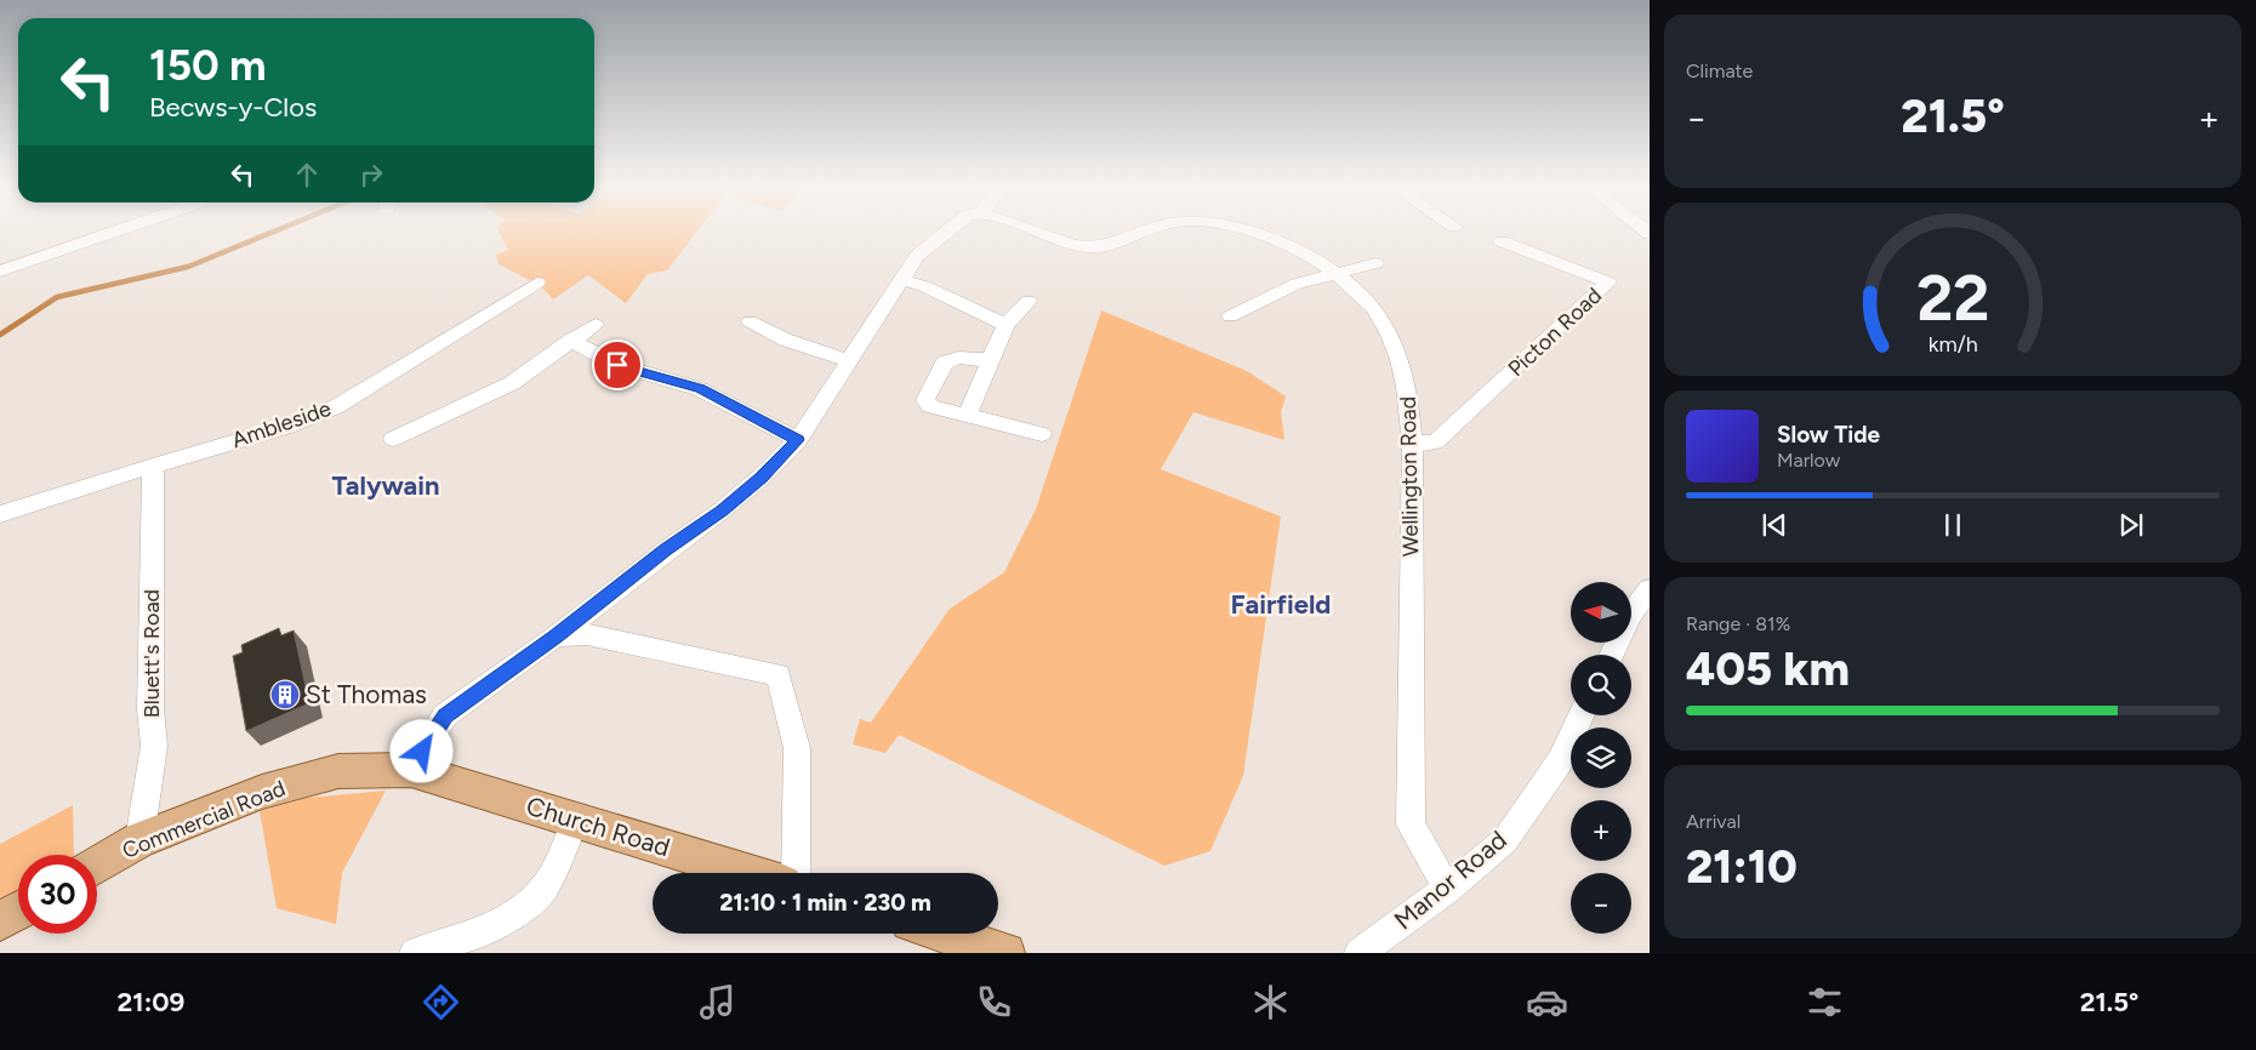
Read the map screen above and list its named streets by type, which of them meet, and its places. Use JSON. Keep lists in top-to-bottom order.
{
  "streets": {
    "main road": ["Commercial Road", "Church Road"],
    "street": [
      "Picton Road",
      "Ambleside",
      "Wellington Road",
      "Bluett's Road",
      "Manor Road"
    ]
  },
  "crossings": [
    ["Picton Road", "Wellington Road"],
    ["Ambleside", "Bluett's Road"],
    ["Wellington Road", "Manor Road"],
    ["Bluett's Road", "Commercial Road"],
    ["Commercial Road", "Church Road"]
  ],
  "districts": ["Talywain", "Fairfield"],
  "places": {
    "building": ["St Thomas"]
  },
  "north": "left",
  "page": {
    "tile": [
      "Climate",
      ["Range · 81%", "405 km"],
      ["Arrival", "21:10"]
    ],
    "turn": ["150 m", "Becws-y-Clos"],
    "heat": ["−", "21.5°", "+"],
    "song": ["Slow Tide", "Marlow"],
    "map_buttons": ["+", "−"],
    "limit": "30",
    "trip": "21:10 · 1 min · 230 m",
    "tabs": ["21:09", "21.5°"],
    "gauge": ["22", "km/h"]
  }
}
